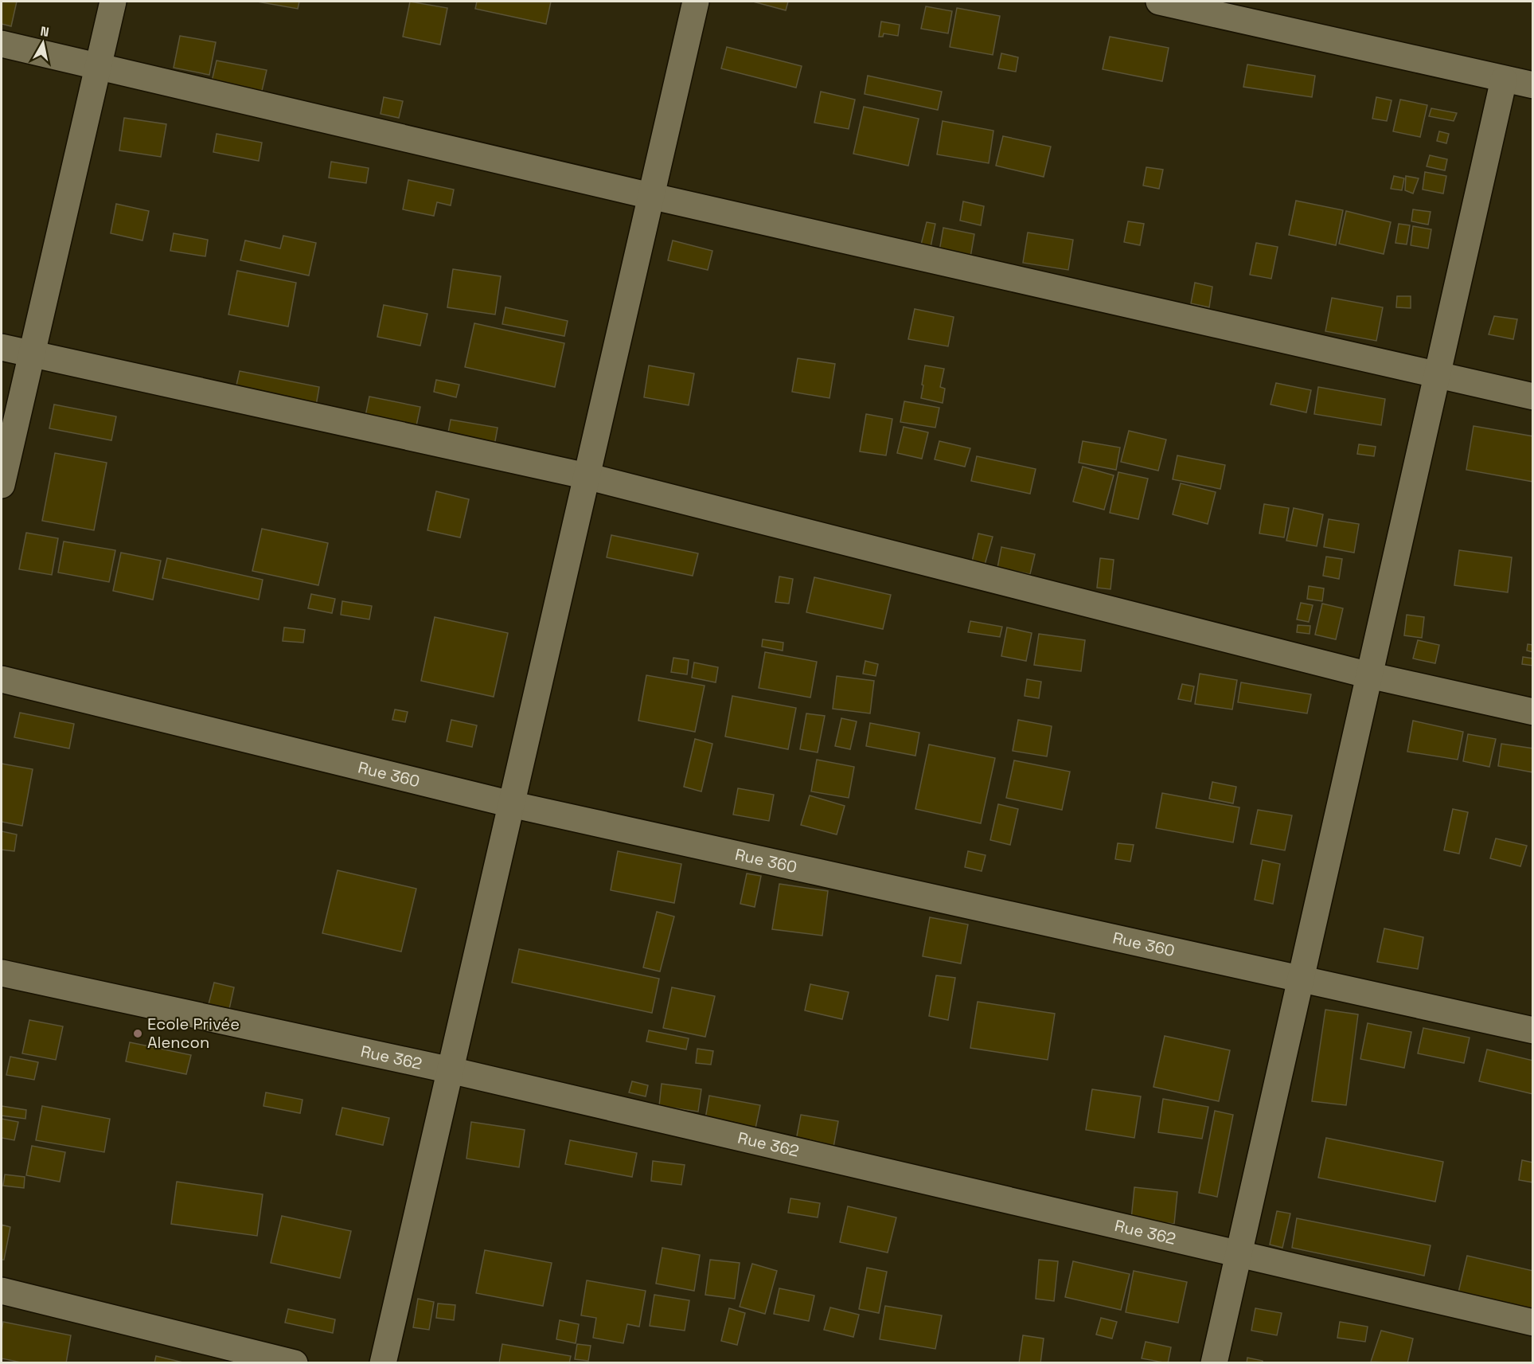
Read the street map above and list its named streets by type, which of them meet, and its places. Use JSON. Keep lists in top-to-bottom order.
{
  "streets": {
    "street": ["Rue 360", "Rue 362"]
  },
  "places": ["Ecole Privée Alencon"],
  "north": "top"
}
